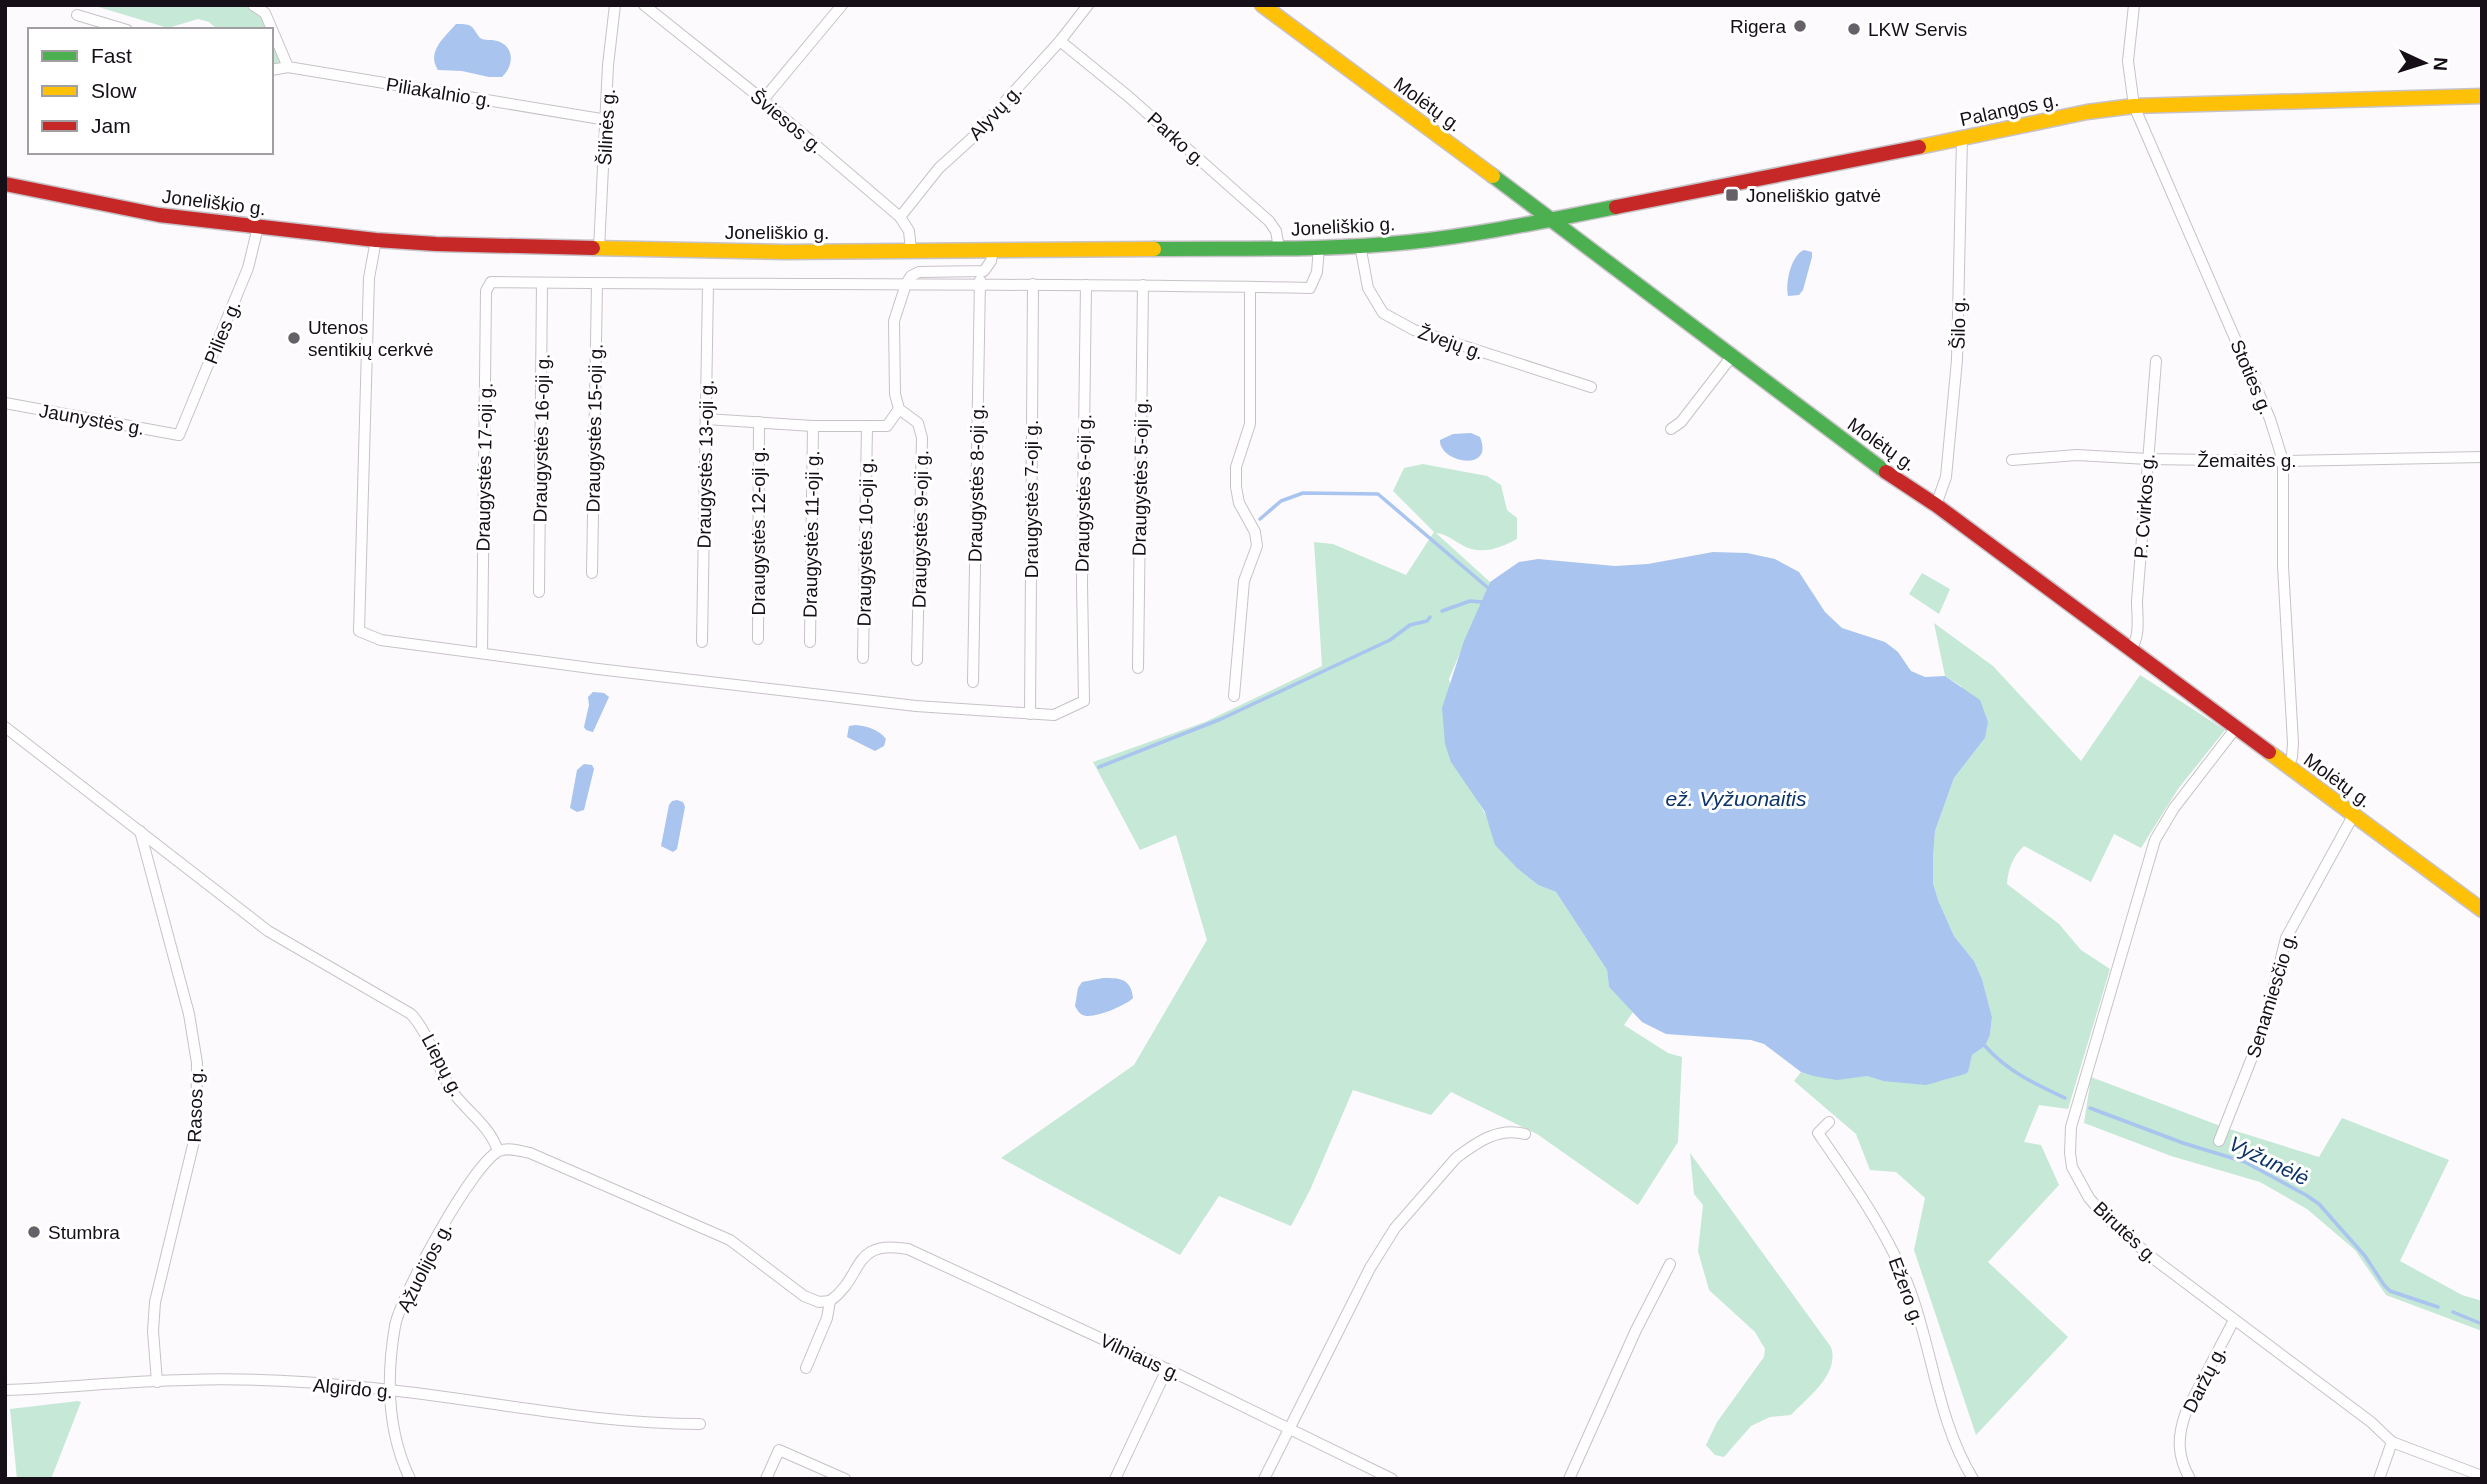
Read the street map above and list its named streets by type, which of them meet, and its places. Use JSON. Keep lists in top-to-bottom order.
{
  "streets": {
    "street": [
      "Piliakalnio g.",
      "Molėtų g.",
      "Palangos g.",
      "Alyvų g.",
      "Šviesos g.",
      "Šilinės g.",
      "Parko g.",
      "Joneliškio g.",
      "Šilo g.",
      "Pilies g.",
      "Žvejų g.",
      "Stoties g.",
      "Jaunystės g.",
      "Draugystės 15-oji g.",
      "Draugystės 16-oji g.",
      "Žemaitės g.",
      "Draugystės 13-oji g.",
      "Draugystės 17-oji g.",
      "Draugystės 5-oji g.",
      "Draugystės 8-oji g.",
      "Draugystės 6-oji g.",
      "Draugystės 7-oji g.",
      "P. Cvirkos g.",
      "Draugystės 9-oji g.",
      "Draugystės 12-oji g.",
      "Draugystės 11-oji g.",
      "Draugystės 10-oji g.",
      "Senamiesčio g.",
      "Liepų g.",
      "Rasos g.",
      "Birutės g.",
      "Ąžuolijos g.",
      "Ežero g.",
      "Vilniaus g.",
      "Daržų g.",
      "Algirdo g."
    ]
  },
  "crossings": [
    ["Piliakalnio g.", "Šilinės g."],
    ["Molėtų g.", "Palangos g."],
    ["Molėtų g.", "Joneliškio g."],
    ["Molėtų g.", "Šilo g."],
    ["Molėtų g.", "Stoties g."],
    ["Molėtų g.", "P. Cvirkos g."],
    ["Molėtų g.", "Senamiesčio g."],
    ["Molėtų g.", "Birutės g."],
    ["Palangos g.", "Joneliškio g."],
    ["Palangos g.", "Šilo g."],
    ["Palangos g.", "Stoties g."],
    ["Alyvų g.", "Šviesos g."],
    ["Alyvų g.", "Parko g."],
    ["Šilinės g.", "Joneliškio g."],
    ["Parko g.", "Joneliškio g."],
    ["Joneliškio g.", "Pilies g."],
    ["Joneliškio g.", "Žvejų g."],
    ["Pilies g.", "Jaunystės g."],
    ["Stoties g.", "Žemaitės g."],
    ["Draugystės 16-oji g.", "Draugystės 17-oji g."],
    ["Žemaitės g.", "P. Cvirkos g."],
    ["Draugystės 6-oji g.", "Draugystės 7-oji g."],
    ["Liepų g.", "Rasos g."],
    ["Liepų g.", "Ąžuolijos g."],
    ["Rasos g.", "Algirdo g."],
    ["Birutės g.", "Daržų g."],
    ["Ąžuolijos g.", "Algirdo g."]
  ],
  "water": ["ež. Vyžuonaitis", "Vyžunėlė"],
  "places": {
    "other": [
      "Rigera",
      "LKW Servis",
      "Utenos sentikių cerkvė",
      "Stumbra"
    ],
    "transit": ["Joneliškio gatvė"]
  },
  "legend": ["Fast", "Slow", "Jam"],
  "north": "right"
}
